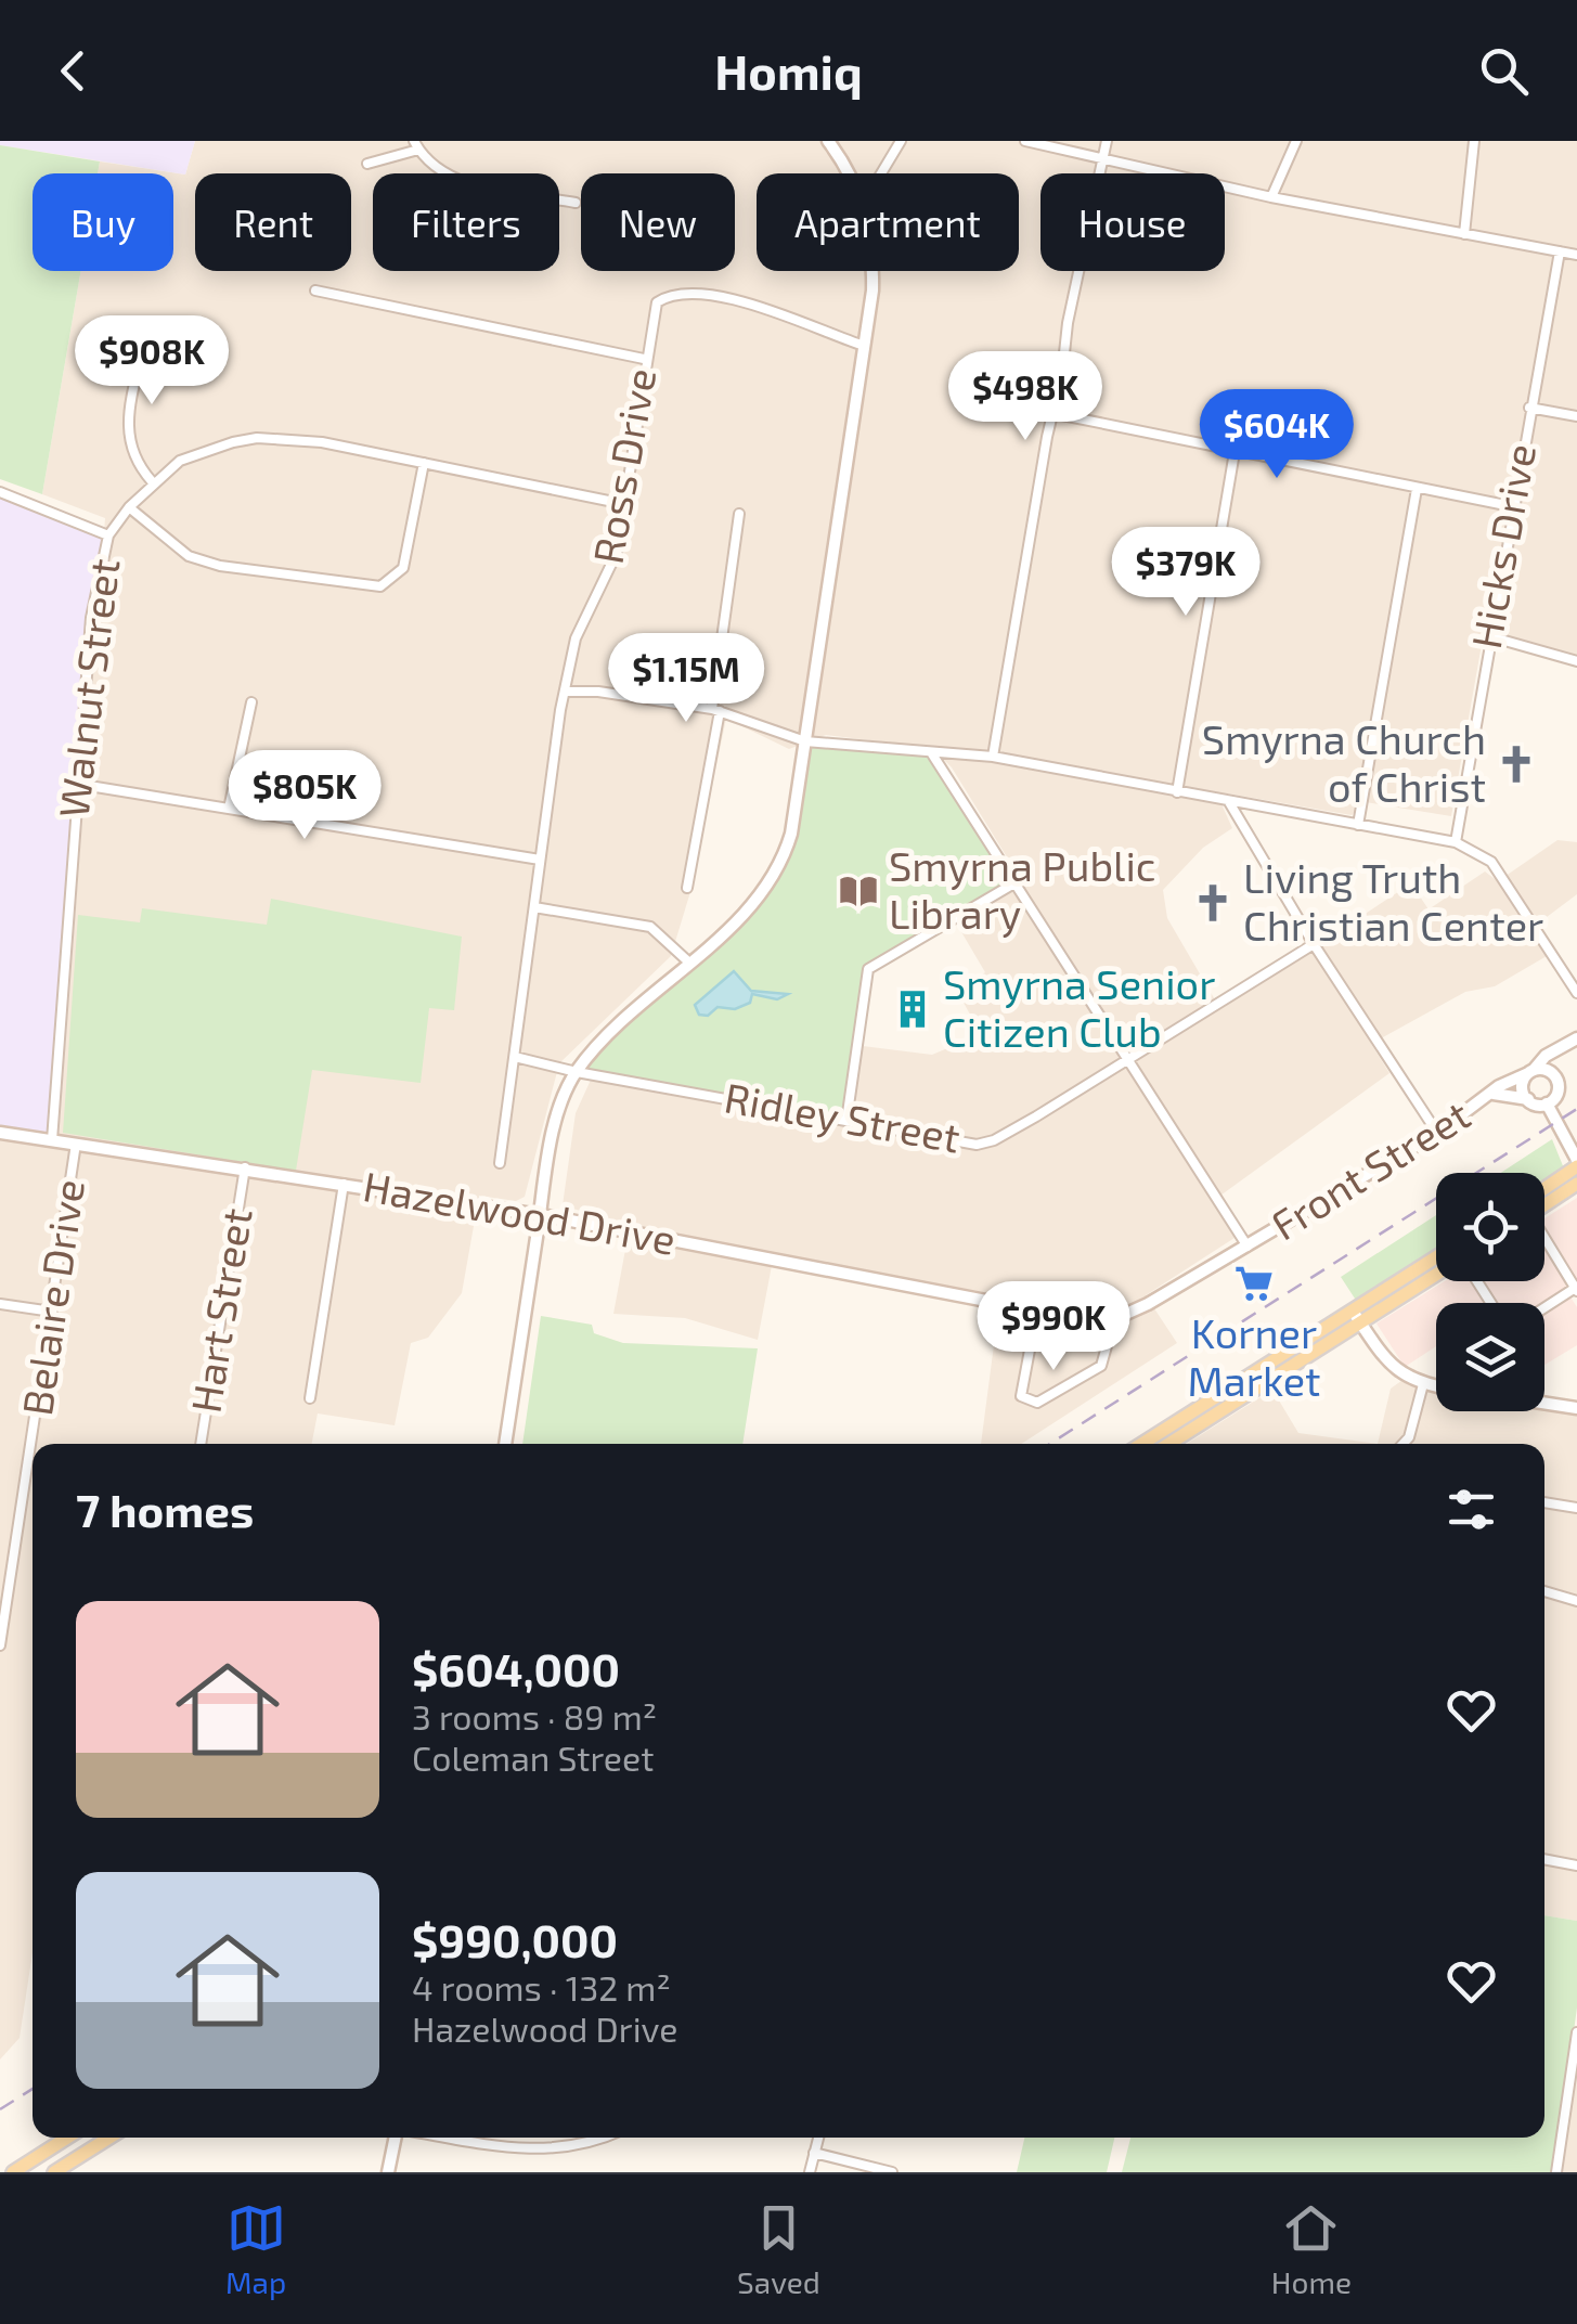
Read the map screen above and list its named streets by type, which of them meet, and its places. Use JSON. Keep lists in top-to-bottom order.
{
  "streets": {
    "street": [
      "Ross Drive",
      "Hicks Drive",
      "Walnut Street",
      "Ridley Street",
      "Front Street",
      "Hazelwood Drive",
      "Belaire Drive",
      "Hart Street"
    ]
  },
  "crossings": [
    ["Ross Drive", "Walnut Street"],
    ["Ross Drive", "Ridley Street"],
    ["Walnut Street", "Hazelwood Drive"],
    ["Hazelwood Drive", "Belaire Drive"],
    ["Hazelwood Drive", "Hart Street"]
  ],
  "places": {
    "church": ["Smyrna Church of Christ", "Living Truth Christian Center"],
    "library": ["Smyrna Public Library"],
    "building": ["Smyrna Senior Citizen Club"],
    "supermarket": ["Korner Market"]
  },
  "page": {
    "header": "Homiq",
    "chip": [
      "Buy",
      "Rent",
      "Filters",
      "New",
      "Apartment",
      "House"
    ],
    "price": [
      "$908K",
      "$498K",
      "$604K",
      "$379K",
      "$1.15M",
      "$805K",
      "$990K"
    ],
    "heading": "7 homes",
    "list": [
      {
        "name": "$604,000",
        "note": "3 rooms · 89 m² · Coleman Street"
      },
      {
        "name": "$990,000",
        "note": "4 rooms · 132 m² · Hazelwood Drive"
      }
    ],
    "tabs": ["Map", "Saved", "Home"]
  }
}
